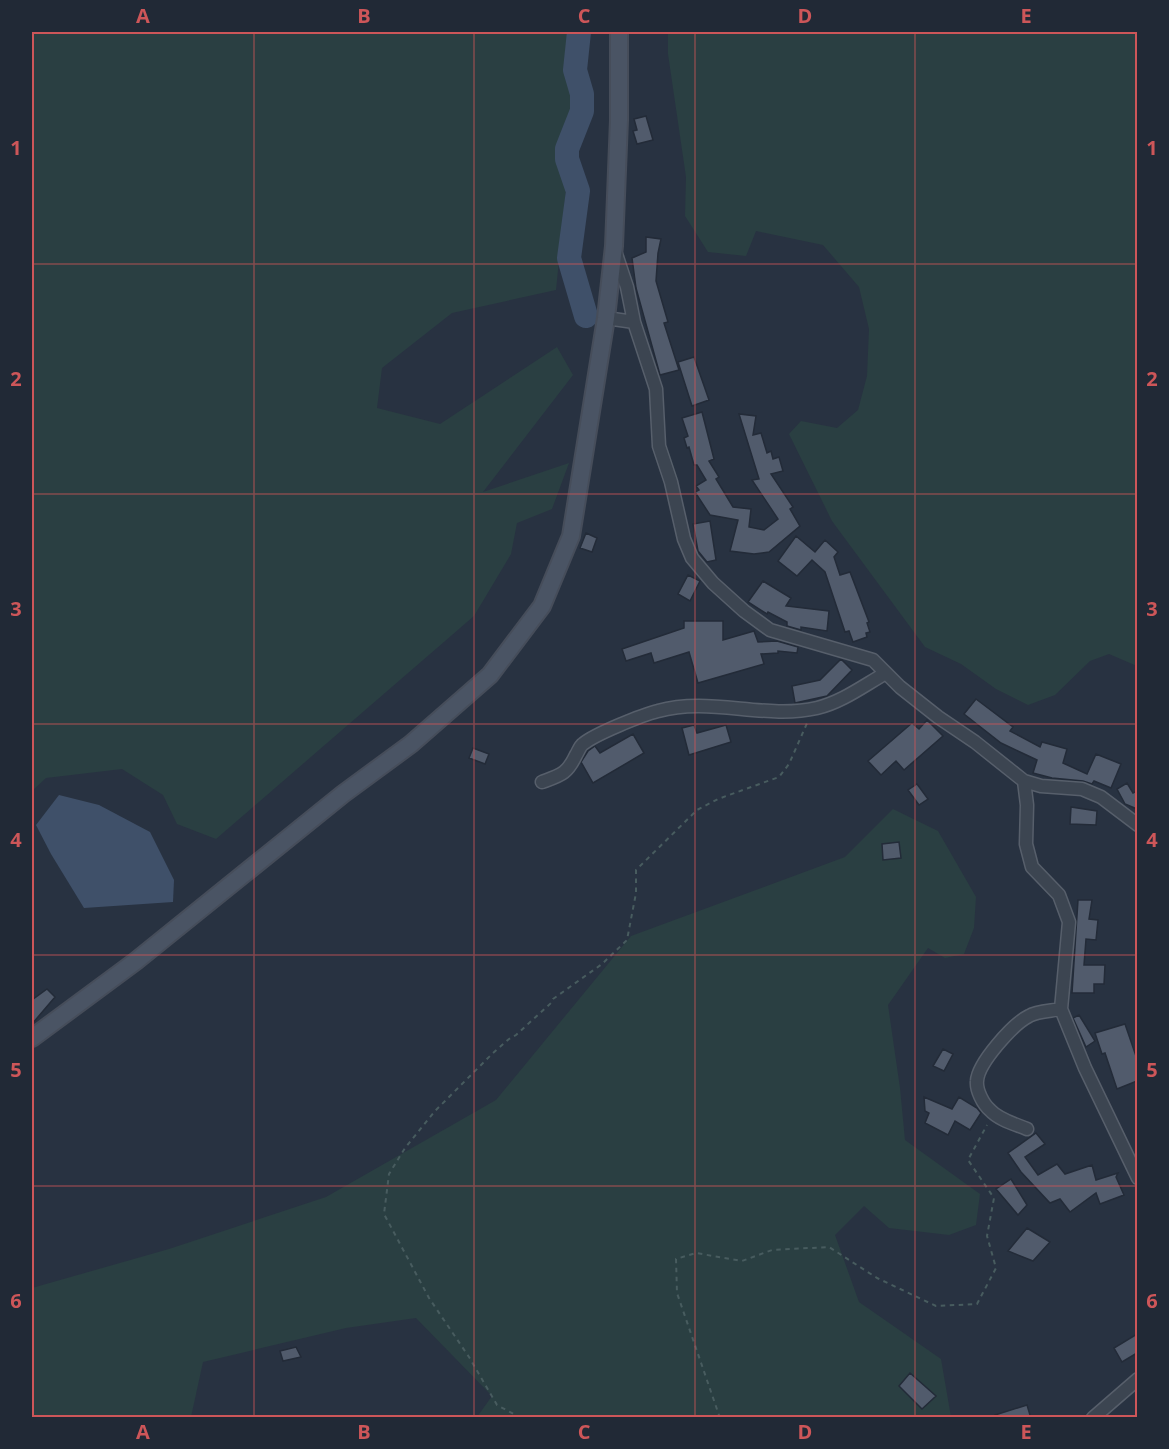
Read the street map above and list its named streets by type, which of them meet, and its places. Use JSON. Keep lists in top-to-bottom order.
{
  "grid": {
    "columns": [
      "A",
      "B",
      "C",
      "D",
      "E"
    ],
    "rows": [
      "1",
      "2",
      "3",
      "4",
      "5",
      "6"
    ]
  }
}
